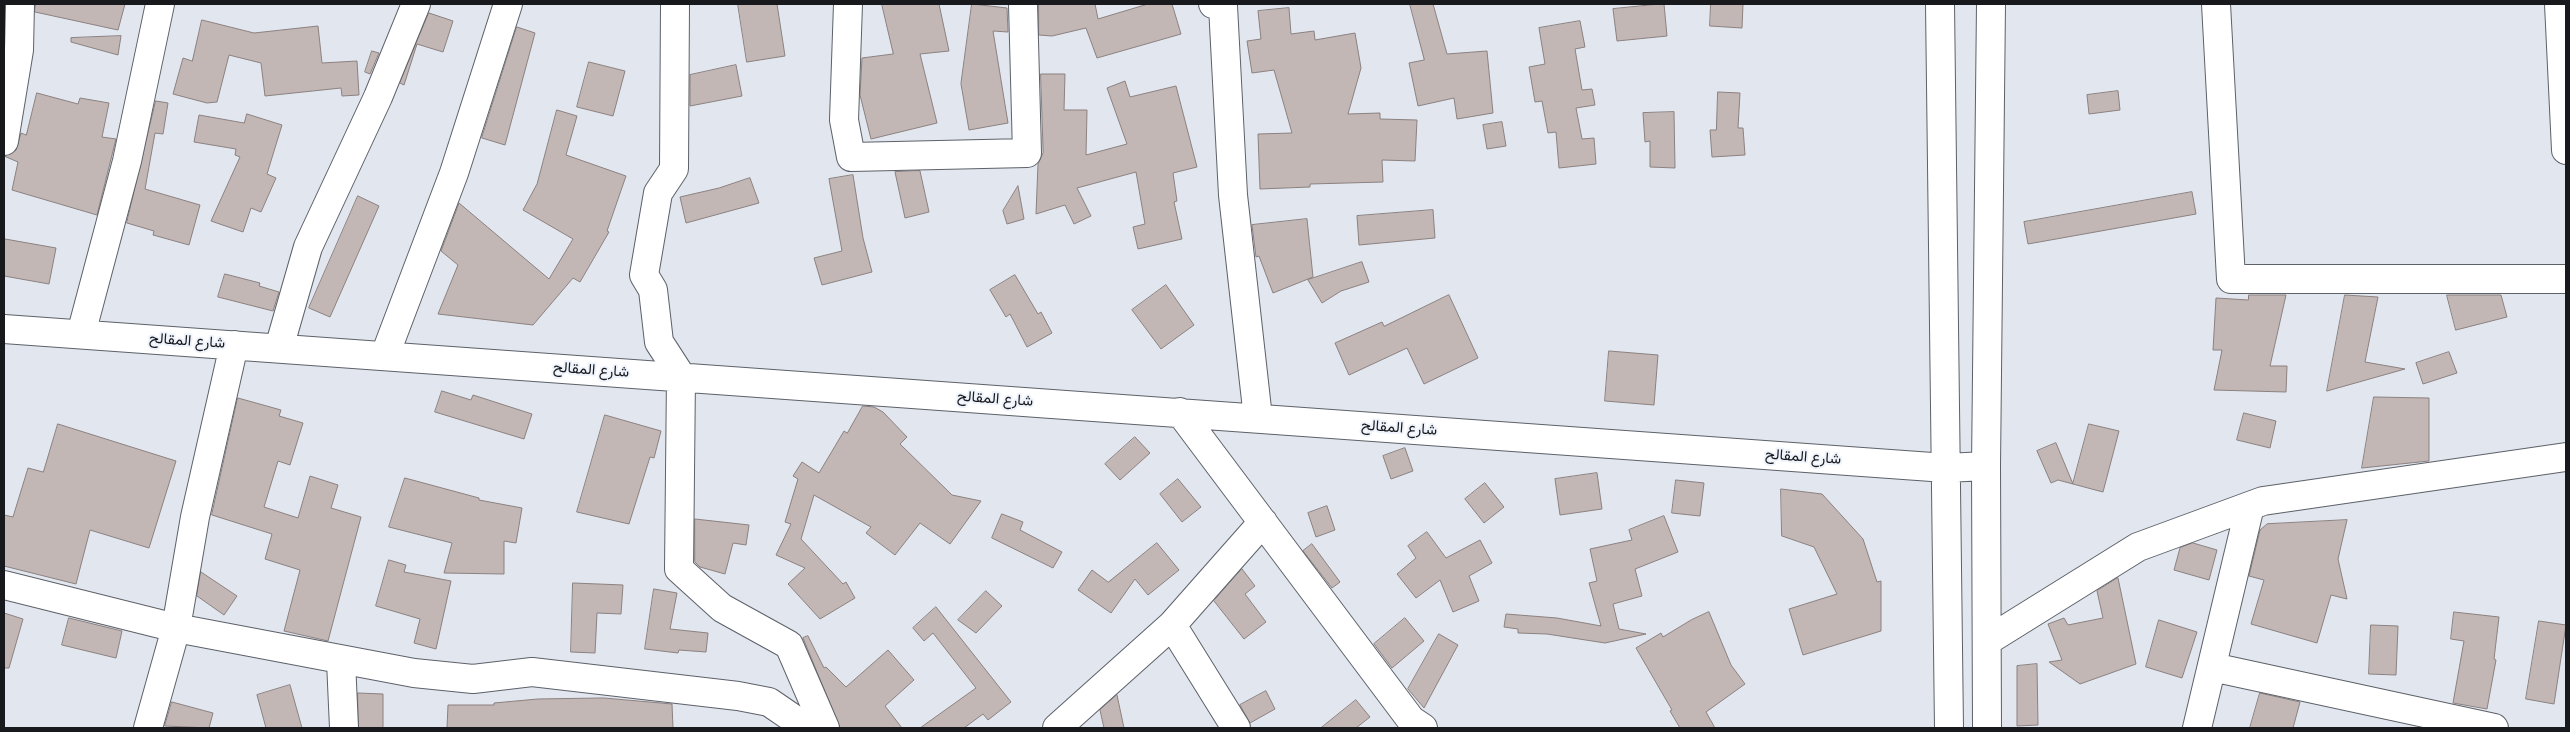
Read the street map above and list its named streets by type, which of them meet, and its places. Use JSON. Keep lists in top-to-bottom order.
{
  "streets": {
    "street": ["شارع المقالح"]
  }
}
